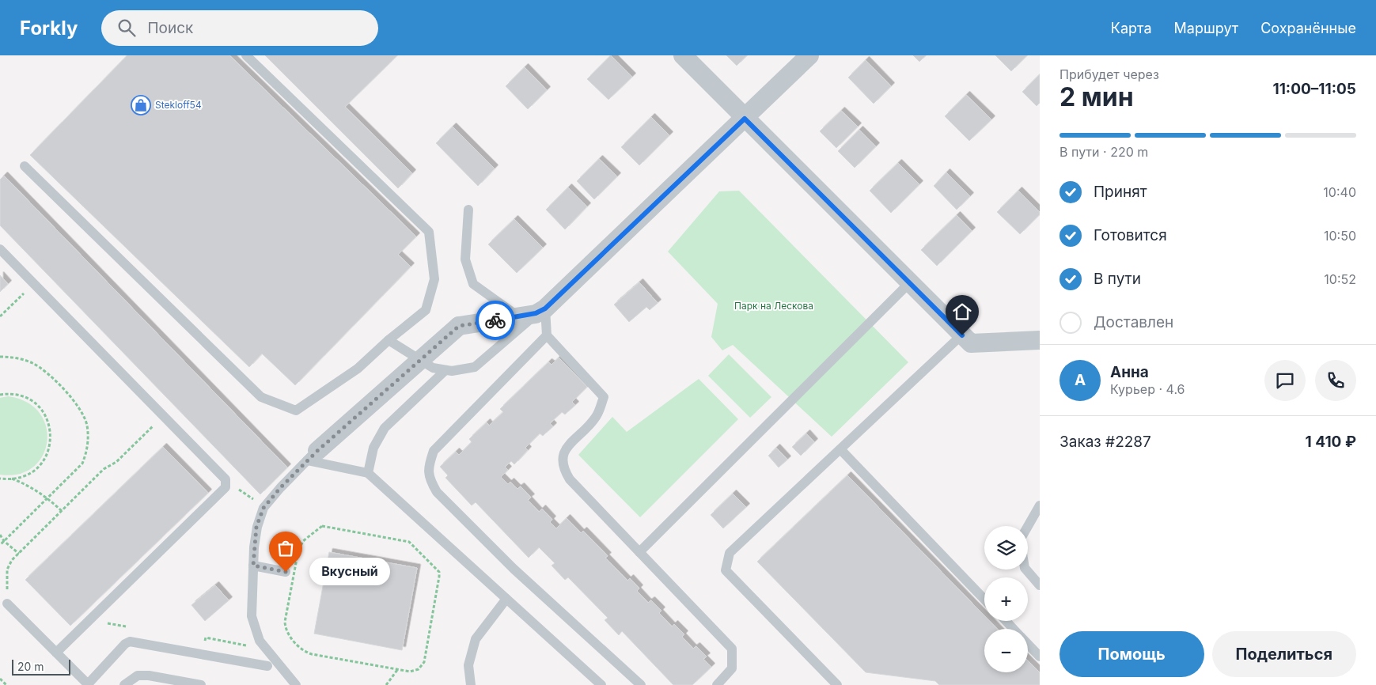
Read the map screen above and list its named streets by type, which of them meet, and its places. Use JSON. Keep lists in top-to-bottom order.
{
  "parks": ["Парк на Лескова"],
  "places": {
    "shop": ["Stekloff54"],
    "other": ["Вкусный"]
  },
  "scale_bar": "20 m",
  "page": {
    "header": "Forkly",
    "search": "Поиск",
    "nav": ["Карта", "Маршрут", "Сохранённые"],
    "heading": ["2 мин", "Прибудет через", "11:00–11:05"],
    "panel": [
      "Анна",
      "Курьер · 4.6",
      "Заказ #2287",
      "1 410 ₽"
    ],
    "bar": "В пути · 220 m",
    "list": [
      ["Принят", "10:40"],
      ["Готовится", "10:50"],
      ["В пути", "10:52"],
      "Доставлен"
    ],
    "round": "А",
    "map_buttons": ["+", "−"],
    "bubble": "Вкусный",
    "buttons": ["Помощь", "Поделиться"],
    "scale": "20 m"
  }
}
